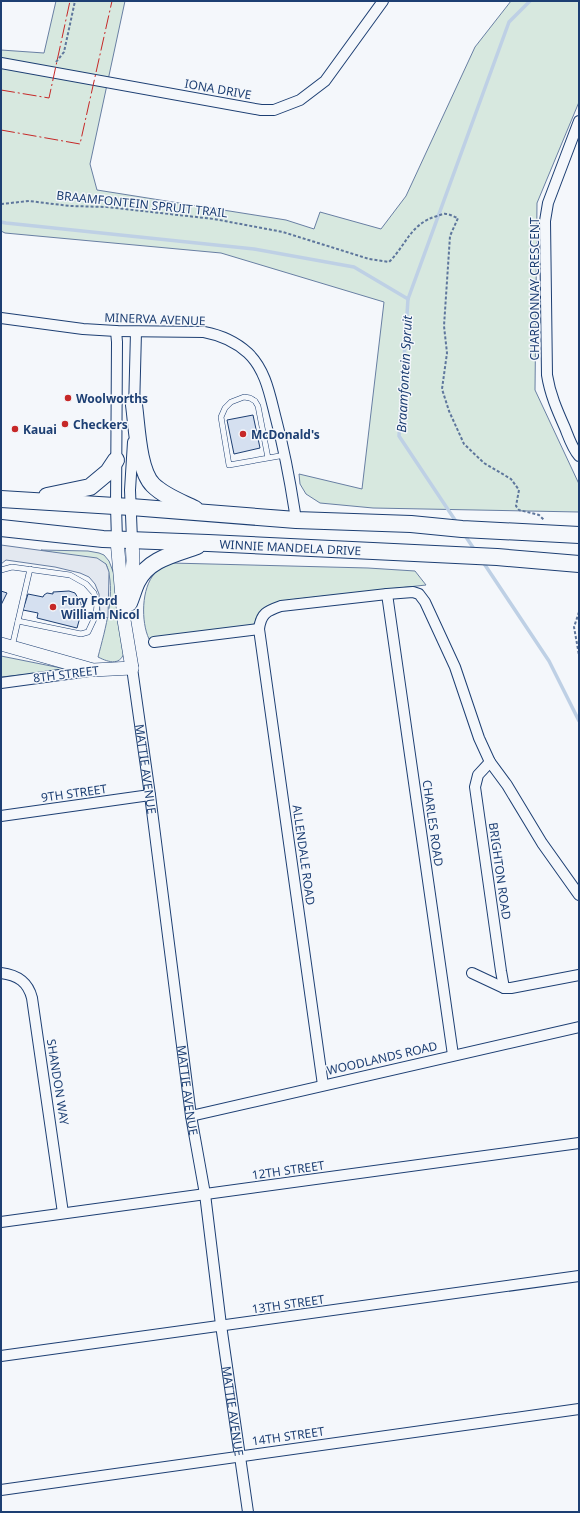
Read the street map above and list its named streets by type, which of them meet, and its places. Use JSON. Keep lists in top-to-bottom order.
{
  "streets": {
    "main road": ["WINNIE MANDELA DRIVE"],
    "street": [
      "IONA DRIVE",
      "CHARDONNAY CRESCENT",
      "MINERVA AVENUE",
      "8TH STREET",
      "MATTIE AVENUE",
      "9TH STREET",
      "CHARLES ROAD",
      "ALLENDALE ROAD",
      "BRIGHTON ROAD",
      "WOODLANDS ROAD",
      "SHANDON WAY",
      "12TH STREET",
      "13TH STREET",
      "14TH STREET"
    ],
    "path": ["BRAAMFONTEIN SPRUIT TRAIL"]
  },
  "crossings": [
    ["MINERVA AVENUE", "MATTIE AVENUE"],
    ["WINNIE MANDELA DRIVE", "MATTIE AVENUE"],
    ["8TH STREET", "MATTIE AVENUE"],
    ["MATTIE AVENUE", "9TH STREET"],
    ["MATTIE AVENUE", "WOODLANDS ROAD"],
    ["MATTIE AVENUE", "12TH STREET"],
    ["MATTIE AVENUE", "13TH STREET"],
    ["MATTIE AVENUE", "14TH STREET"],
    ["CHARLES ROAD", "WOODLANDS ROAD"],
    ["ALLENDALE ROAD", "WOODLANDS ROAD"],
    ["SHANDON WAY", "12TH STREET"]
  ],
  "water": ["Braamfontein Spruit"],
  "places": [
    "Woolworths",
    "Checkers",
    "Kauai",
    "McDonald's",
    "Fury Ford William Nicol"
  ]
}
